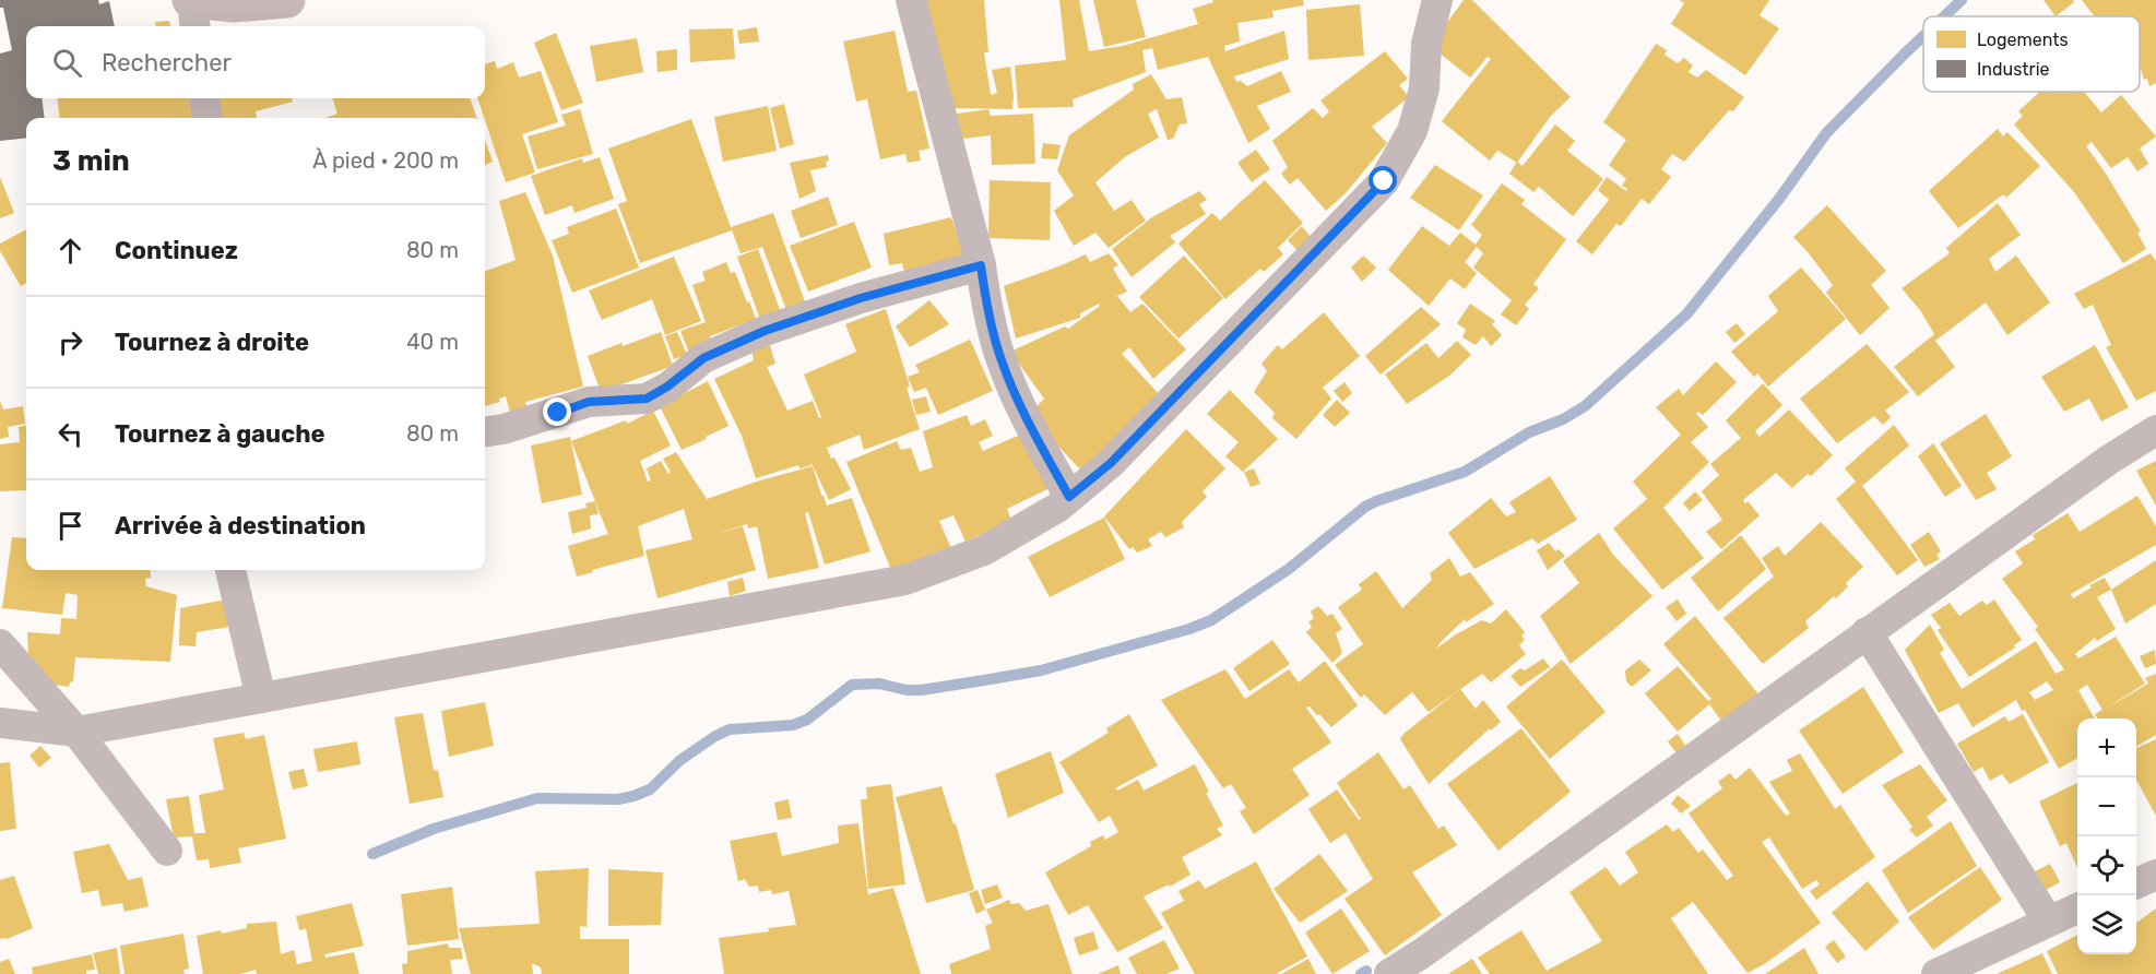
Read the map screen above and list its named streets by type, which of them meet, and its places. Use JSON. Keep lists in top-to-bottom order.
{
  "legend": ["Logements", "Industrie"],
  "page": {
    "search": "Rechercher",
    "heading": ["3 min", "À pied · 200 m"],
    "list": [
      ["Continuez", "80 m"],
      ["Tournez à droite", "40 m"],
      ["Tournez à gauche", "80 m"],
      "Arrivée à destination"
    ],
    "map_buttons": ["+", "−"]
  }
}
